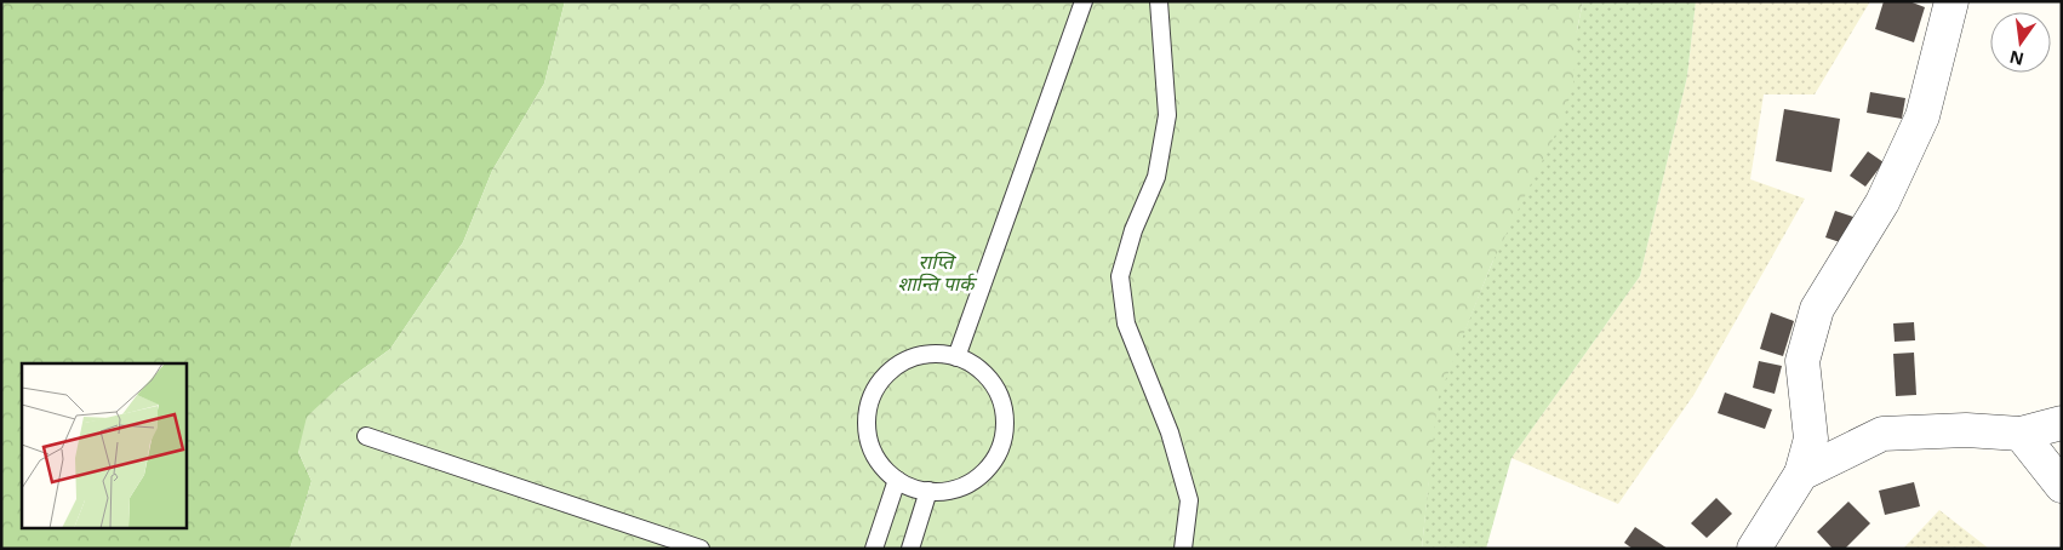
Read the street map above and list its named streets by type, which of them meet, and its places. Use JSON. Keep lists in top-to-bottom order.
{
  "parks": ["राप्ति शान्ति पार्क"],
  "north": "bottom"
}
